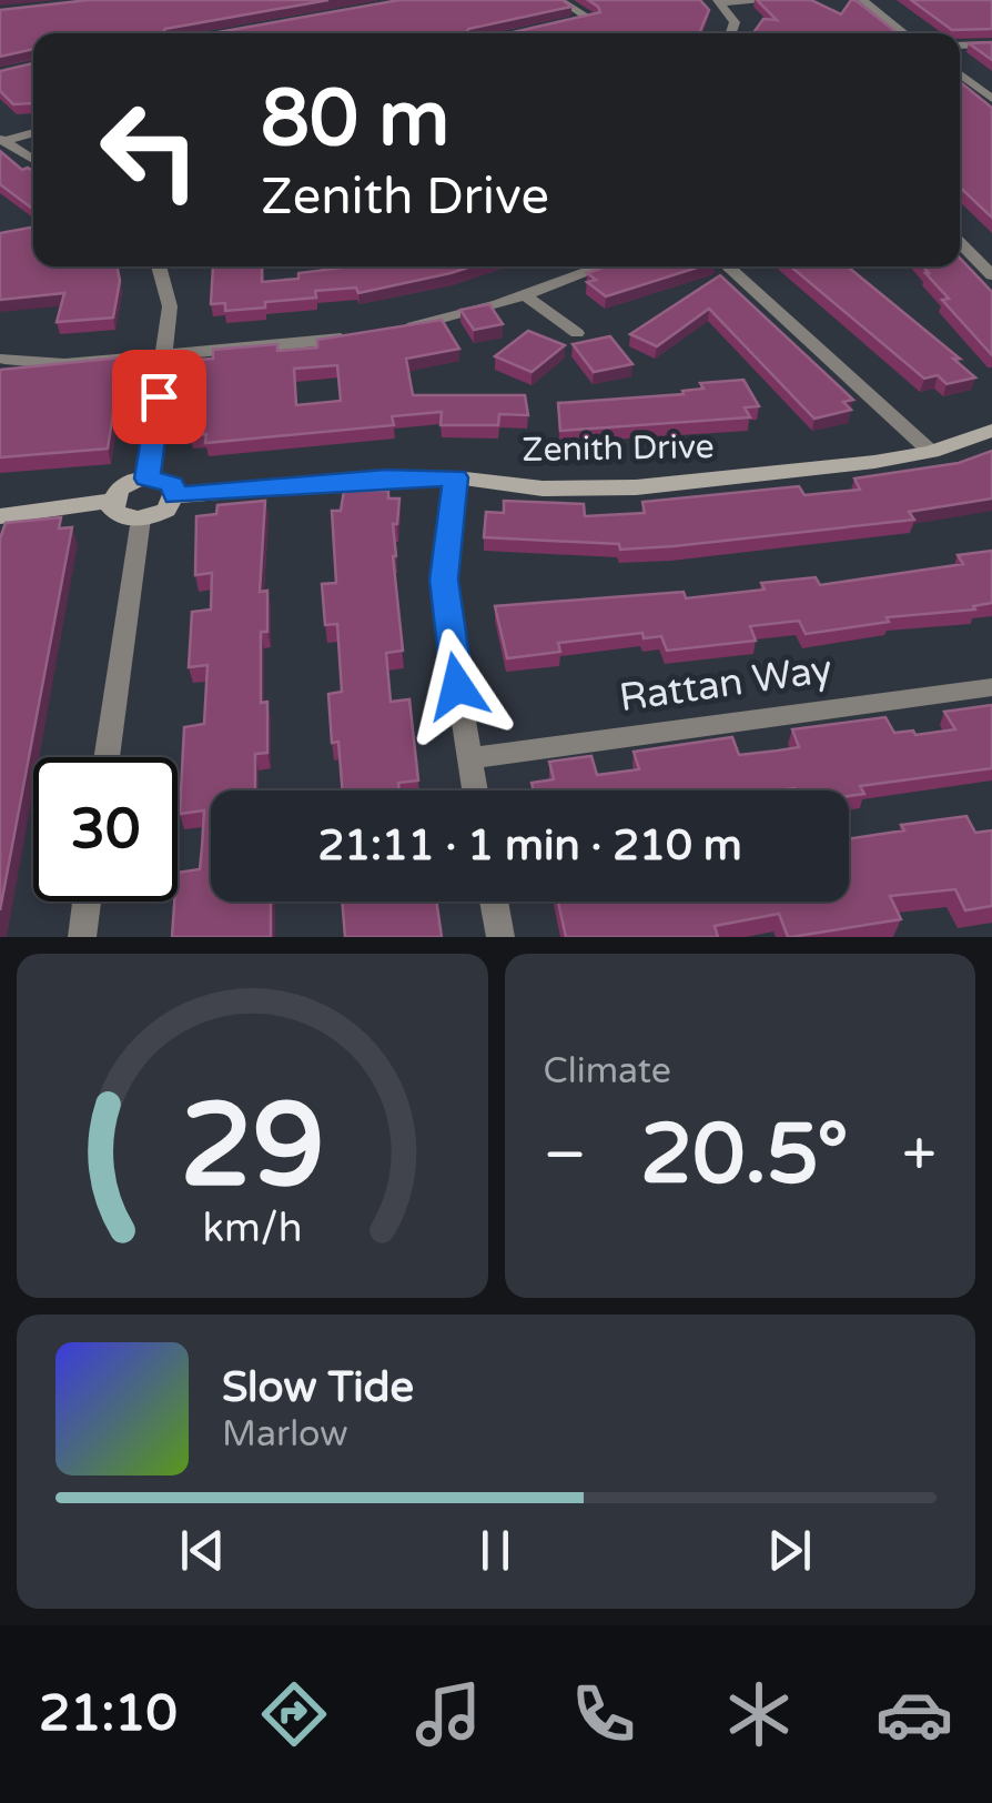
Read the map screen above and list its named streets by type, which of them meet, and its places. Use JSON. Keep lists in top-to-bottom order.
{
  "streets": {
    "street": ["Zenith Drive", "Rattan Way"]
  },
  "page": {
    "turn": ["80 m", "Zenith Drive"],
    "limit": "30",
    "trip": "21:11 · 1 min · 210 m",
    "tile": "Climate",
    "heat": ["−", "20.5°", "+"],
    "song": ["Slow Tide", "Marlow"],
    "tabs": "21:10",
    "gauge": ["29", "km/h"]
  }
}
